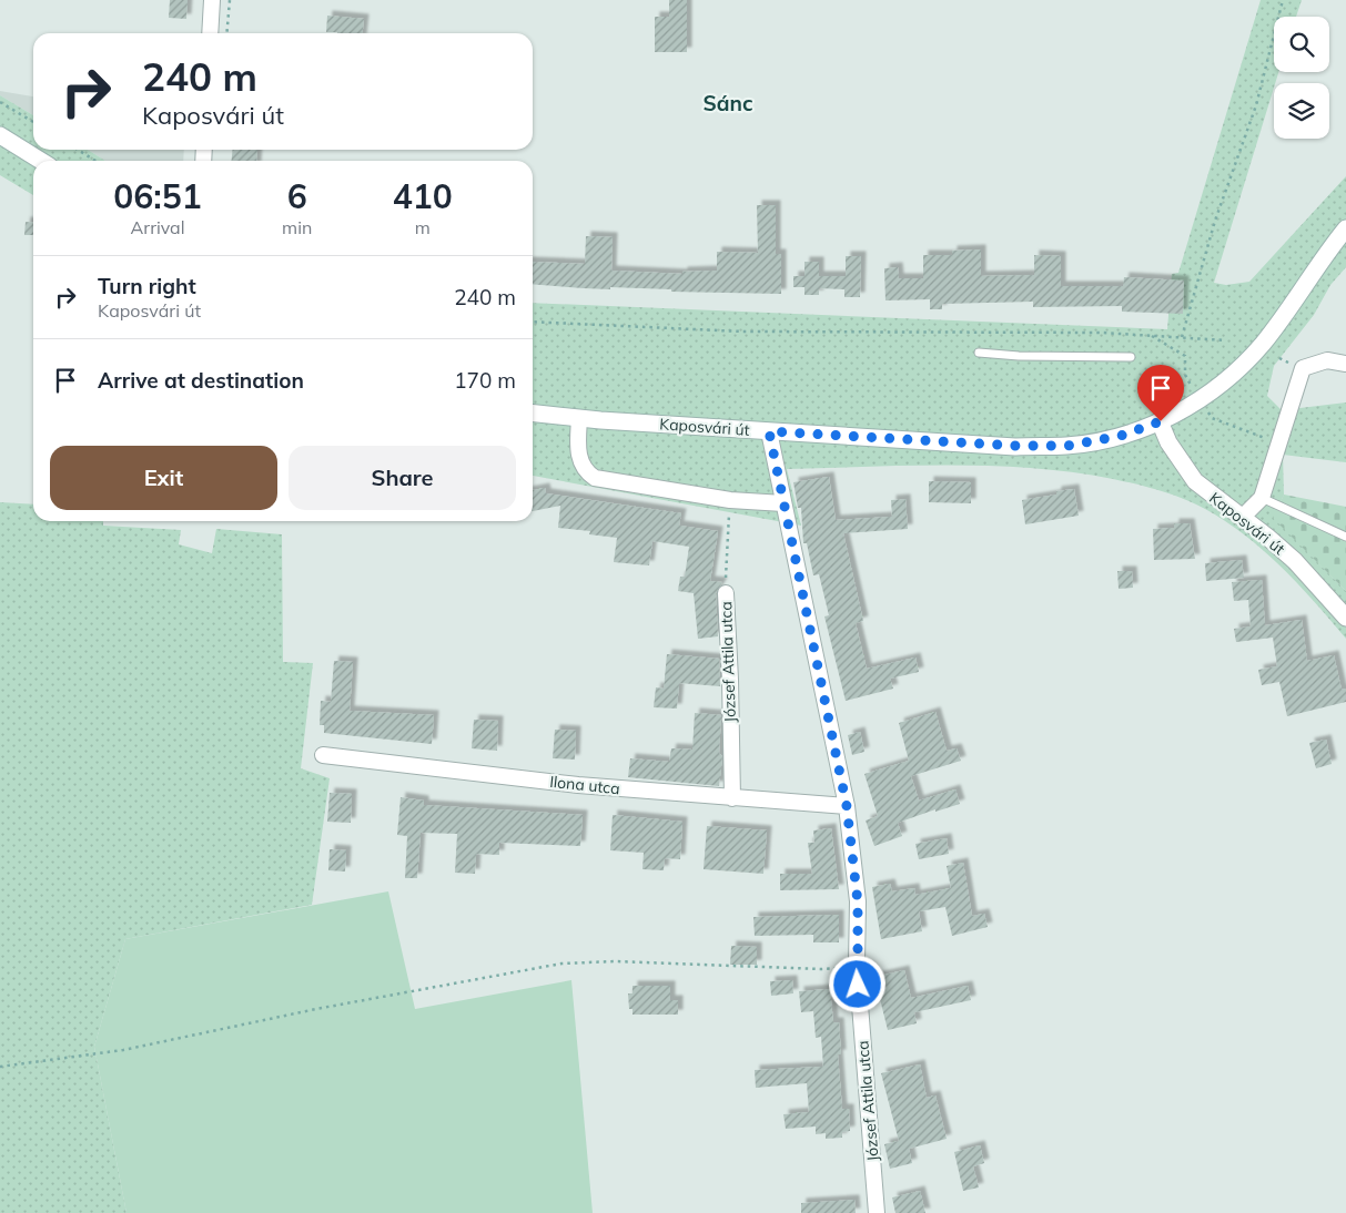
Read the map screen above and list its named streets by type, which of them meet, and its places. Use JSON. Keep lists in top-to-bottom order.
{
  "streets": {
    "main road": ["Kaposvári út"],
    "street": ["József Attila utca", "Ilona utca"]
  },
  "crossings": [
    ["Kaposvári út", "József Attila utca"],
    ["József Attila utca", "Ilona utca"]
  ],
  "districts": ["Sánc"],
  "page": {
    "turn": ["240 m", "Kaposvári út"],
    "eta": [
      "06:51",
      "Arrival",
      "6",
      "min",
      "410",
      "m"
    ],
    "list": [
      {
        "name": "Turn right",
        "note": "Kaposvári út",
        "value": "240 m"
      },
      {
        "name": "Arrive at destination",
        "value": "170 m"
      }
    ],
    "buttons": ["Exit", "Share"]
  }
}
